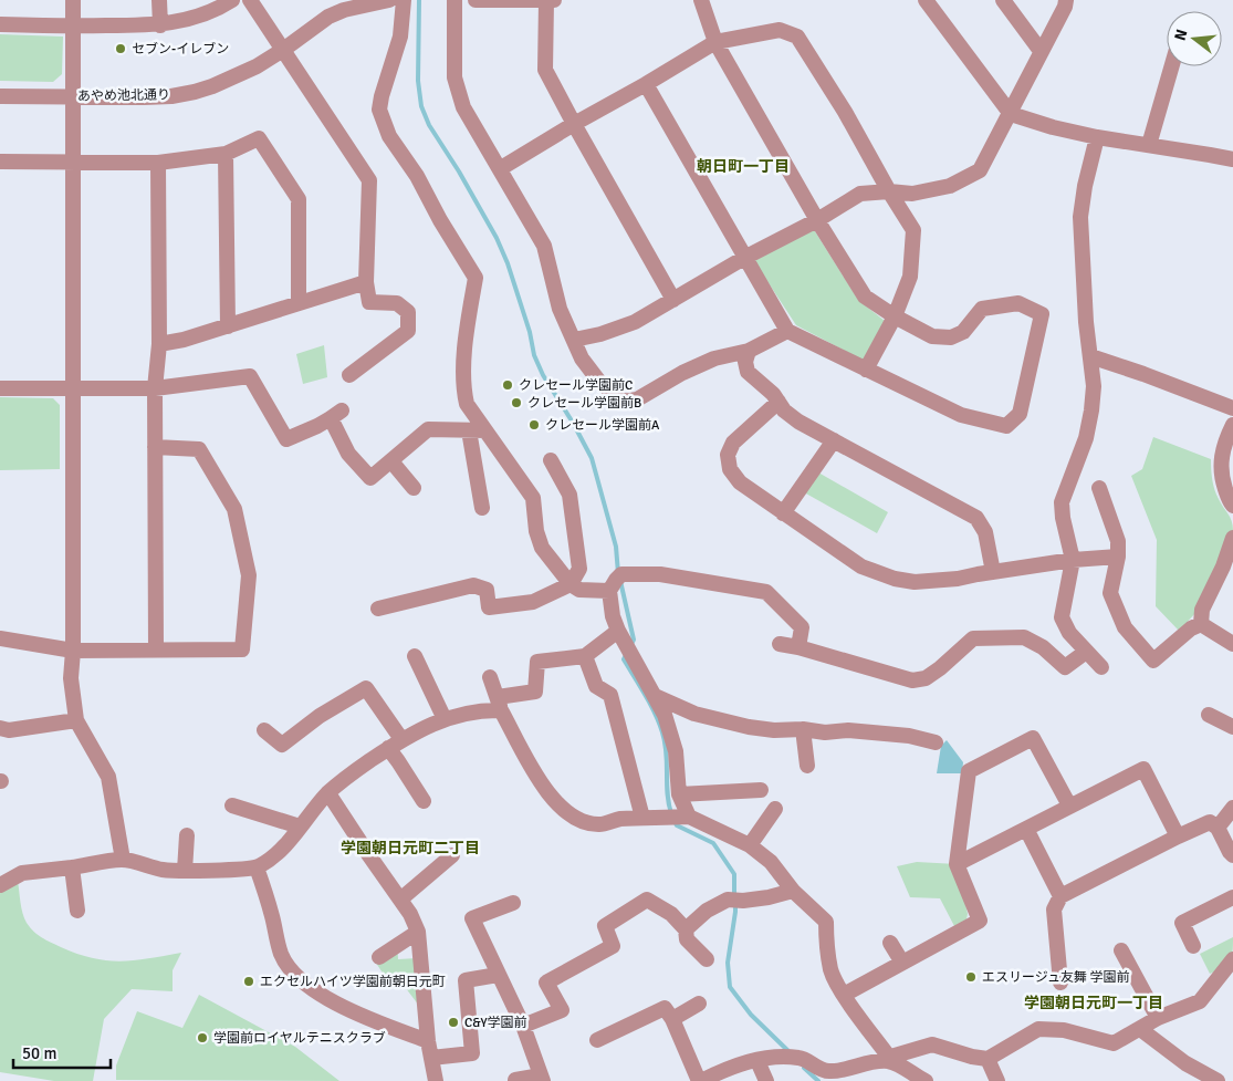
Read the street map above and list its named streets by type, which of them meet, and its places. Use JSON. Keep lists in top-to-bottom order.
{
  "streets": {
    "street": ["あやめ池北通り"]
  },
  "districts": ["朝日町一丁目", "学園朝日元町二丁目", "学園朝日元町一丁目"],
  "places": [
    "セブン-イレブン",
    "クレセール学園前C",
    "クレセール学園前B",
    "クレセール学園前A",
    "エスリージュ友舞 学園前",
    "エクセルハイツ学園前朝日元町",
    "C&Y学園前",
    "学園前ロイヤルテニスクラブ"
  ],
  "scale_bar": "50 m",
  "north": "left"
}
